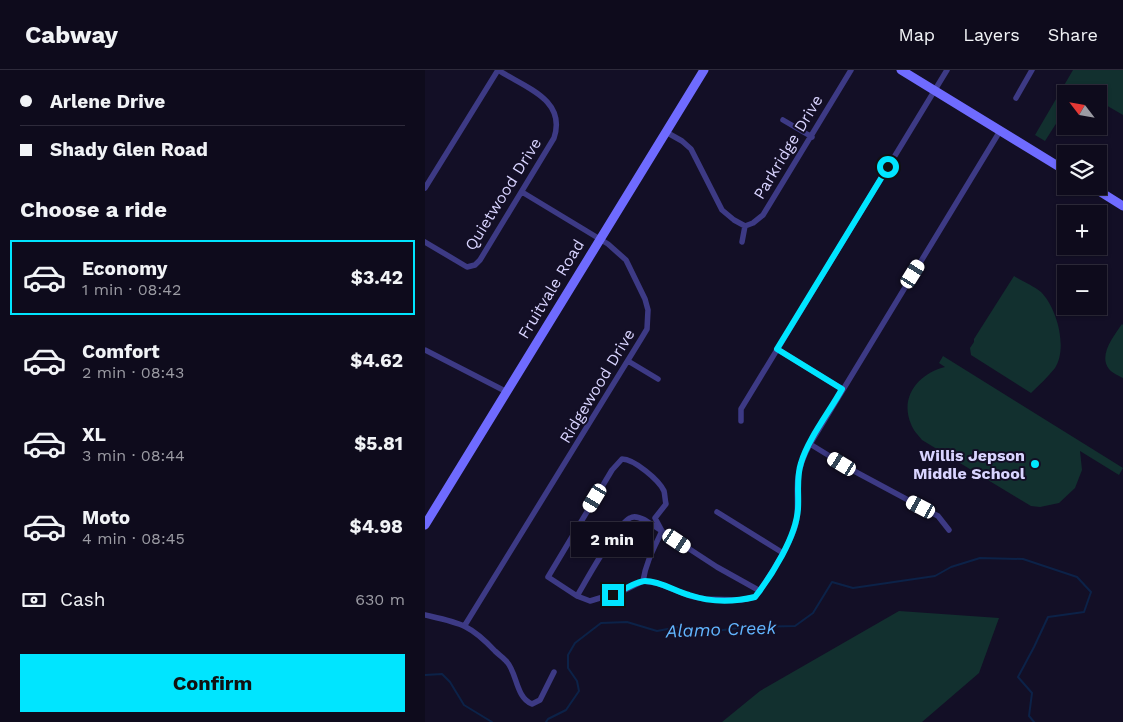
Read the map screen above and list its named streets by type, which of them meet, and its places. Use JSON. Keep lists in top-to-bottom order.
{
  "streets": {
    "street": [
      "Parkridge Drive",
      "Quietwood Drive",
      "Fruitvale Road",
      "Ridgewood Drive"
    ]
  },
  "crossings": [
    ["Quietwood Drive", "Ridgewood Drive"],
    ["Fruitvale Road", "Ridgewood Drive"]
  ],
  "water": ["Alamo Creek"],
  "places": ["Willis Jepson Middle School"],
  "north": "top left",
  "page": {
    "header": "Cabway",
    "nav": ["Map", "Layers", "Share"],
    "banner": ["Arlene Drive", "Shady Glen Road"],
    "map_buttons": ["+", "−"],
    "heading": "Choose a ride",
    "list": [
      {
        "name": "Economy",
        "note": "1 min · 08:42",
        "value": "$3.42"
      },
      {
        "name": "Comfort",
        "note": "2 min · 08:43",
        "value": "$4.62"
      },
      {
        "name": "XL",
        "note": "3 min · 08:44",
        "value": "$5.81"
      },
      {
        "name": "Moto",
        "note": "4 min · 08:45",
        "value": "$4.98"
      }
    ],
    "bubble": "2 min",
    "pay": ["Cash", "630 m"],
    "buttons": "Confirm"
  }
}
